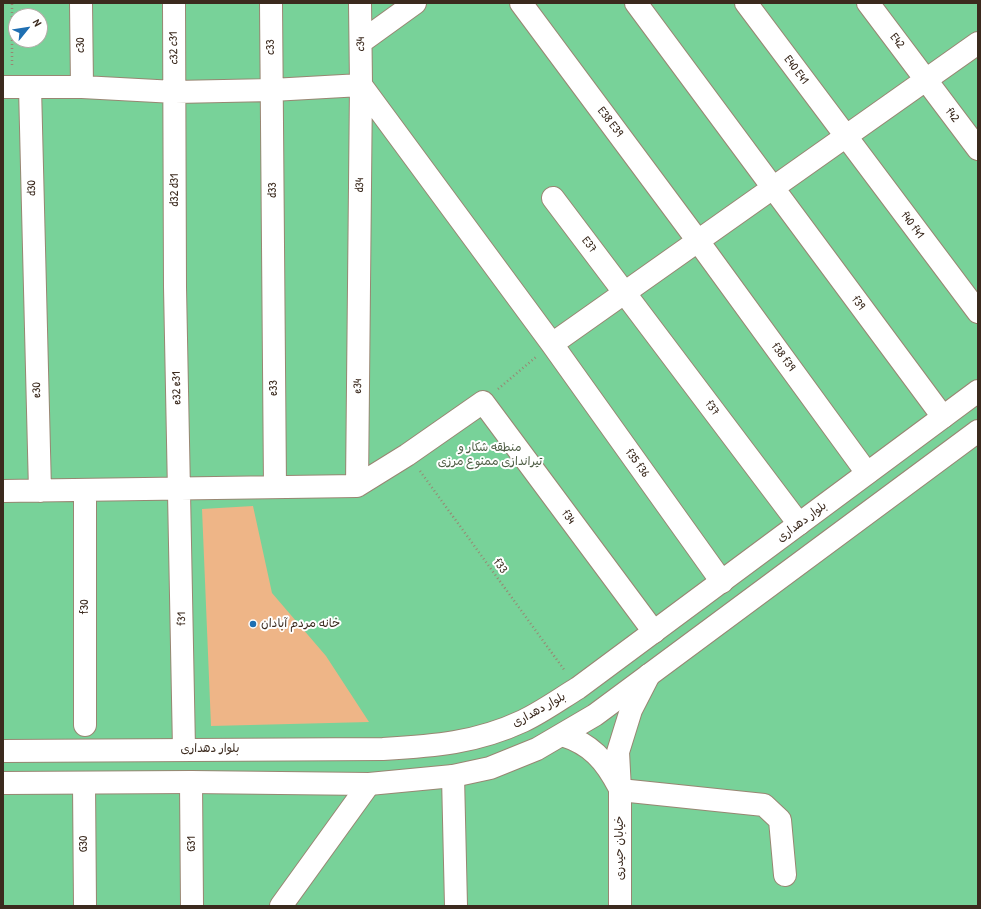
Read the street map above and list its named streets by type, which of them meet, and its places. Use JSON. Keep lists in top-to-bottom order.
{
  "streets": {
    "street": [
      "E42",
      "c34",
      "c30",
      "c33",
      "c32 c31",
      "E40 E41",
      "f42",
      "E38 E39",
      "d34",
      "d30",
      "d32 d31",
      "d33",
      "f40 f41",
      "E37",
      "f39",
      "f38 f39",
      "e34",
      "e32 e31",
      "e33",
      "e30",
      "f37",
      "f35 f36",
      "f34",
      "بلوار دهداری",
      "f30",
      "f31",
      "G30",
      "G31",
      "خیابان حیدری"
    ],
    "path": ["f33"]
  },
  "crossings": [
    ["E42", "f42"],
    ["c34", "d34"],
    ["c34", "f35 f36"],
    ["c33", "d33"],
    ["c32 c31", "d32 d31"],
    ["E40 E41", "f40 f41"],
    ["E38 E39", "f38 f39"],
    ["d34", "e34"],
    ["d34", "f35 f36"],
    ["d30", "e30"],
    ["d32 d31", "e32 e31"],
    ["d33", "e33"],
    ["E37", "f37"],
    ["f39", "بلوار دهداری"],
    ["f38 f39", "بلوار دهداری"],
    ["e32 e31", "f31"],
    ["f37", "بلوار دهداری"],
    ["f35 f36", "بلوار دهداری"],
    ["f34", "بلوار دهداری"],
    ["بلوار دهداری", "f33"],
    ["بلوار دهداری", "f31"]
  ],
  "parks": ["منطقه شکار و تیراندازی ممنوع مرزی"],
  "places": ["خانه مردم آبادان"],
  "north": "top right"
}
